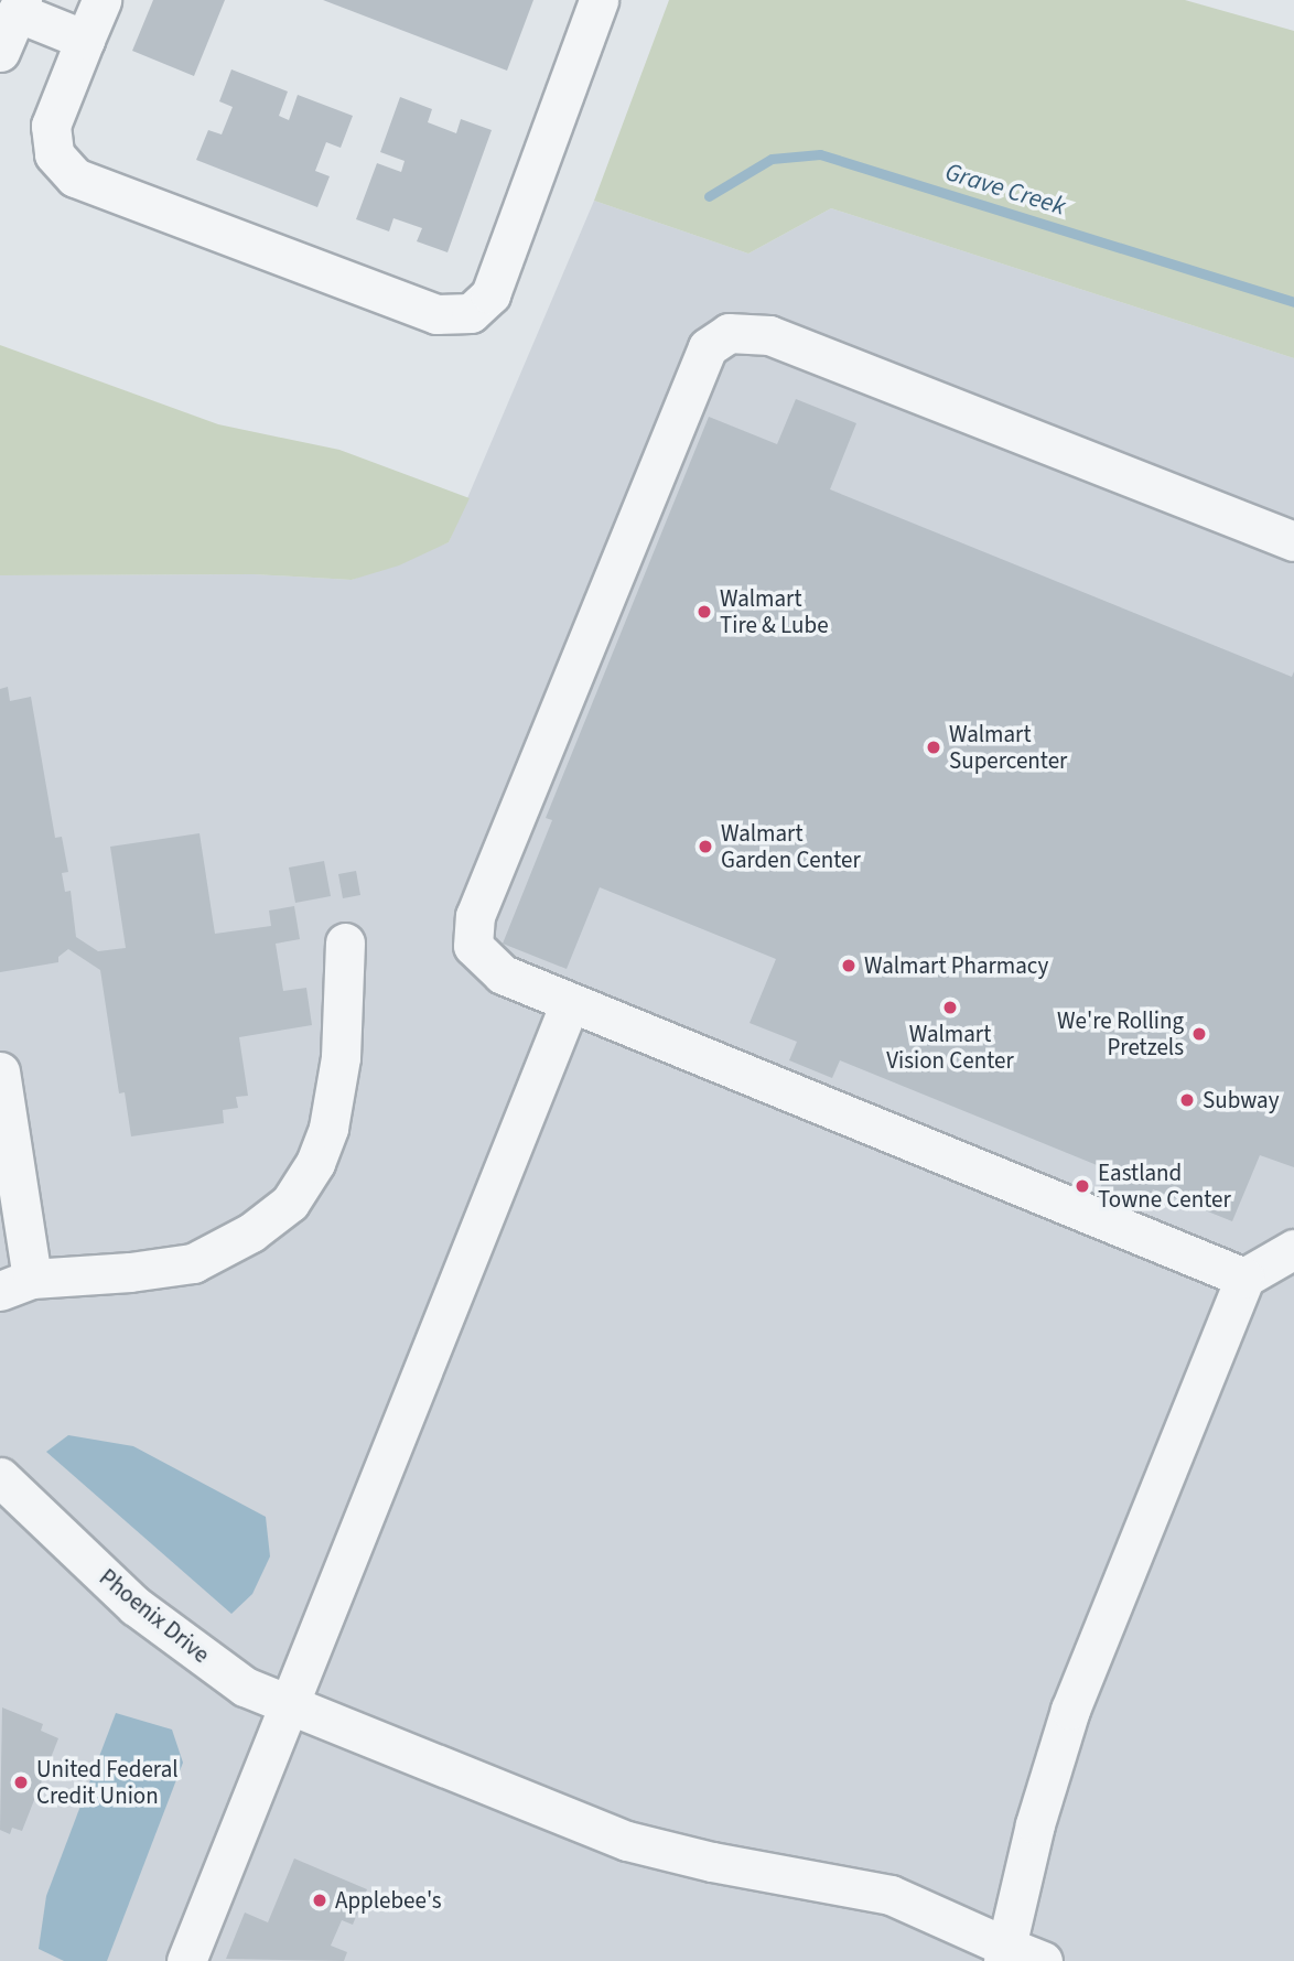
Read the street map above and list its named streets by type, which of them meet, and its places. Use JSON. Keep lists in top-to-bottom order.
{
  "streets": {
    "street": ["Phoenix Drive"]
  },
  "water": ["Grave Creek"],
  "places": [
    "Walmart Tire & Lube",
    "Walmart Supercenter",
    "Walmart Garden Center",
    "Walmart Pharmacy",
    "Walmart Vision Center",
    "We're Rolling Pretzels",
    "Subway",
    "Eastland Towne Center",
    "United Federal Credit Union",
    "Applebee's"
  ]
}
